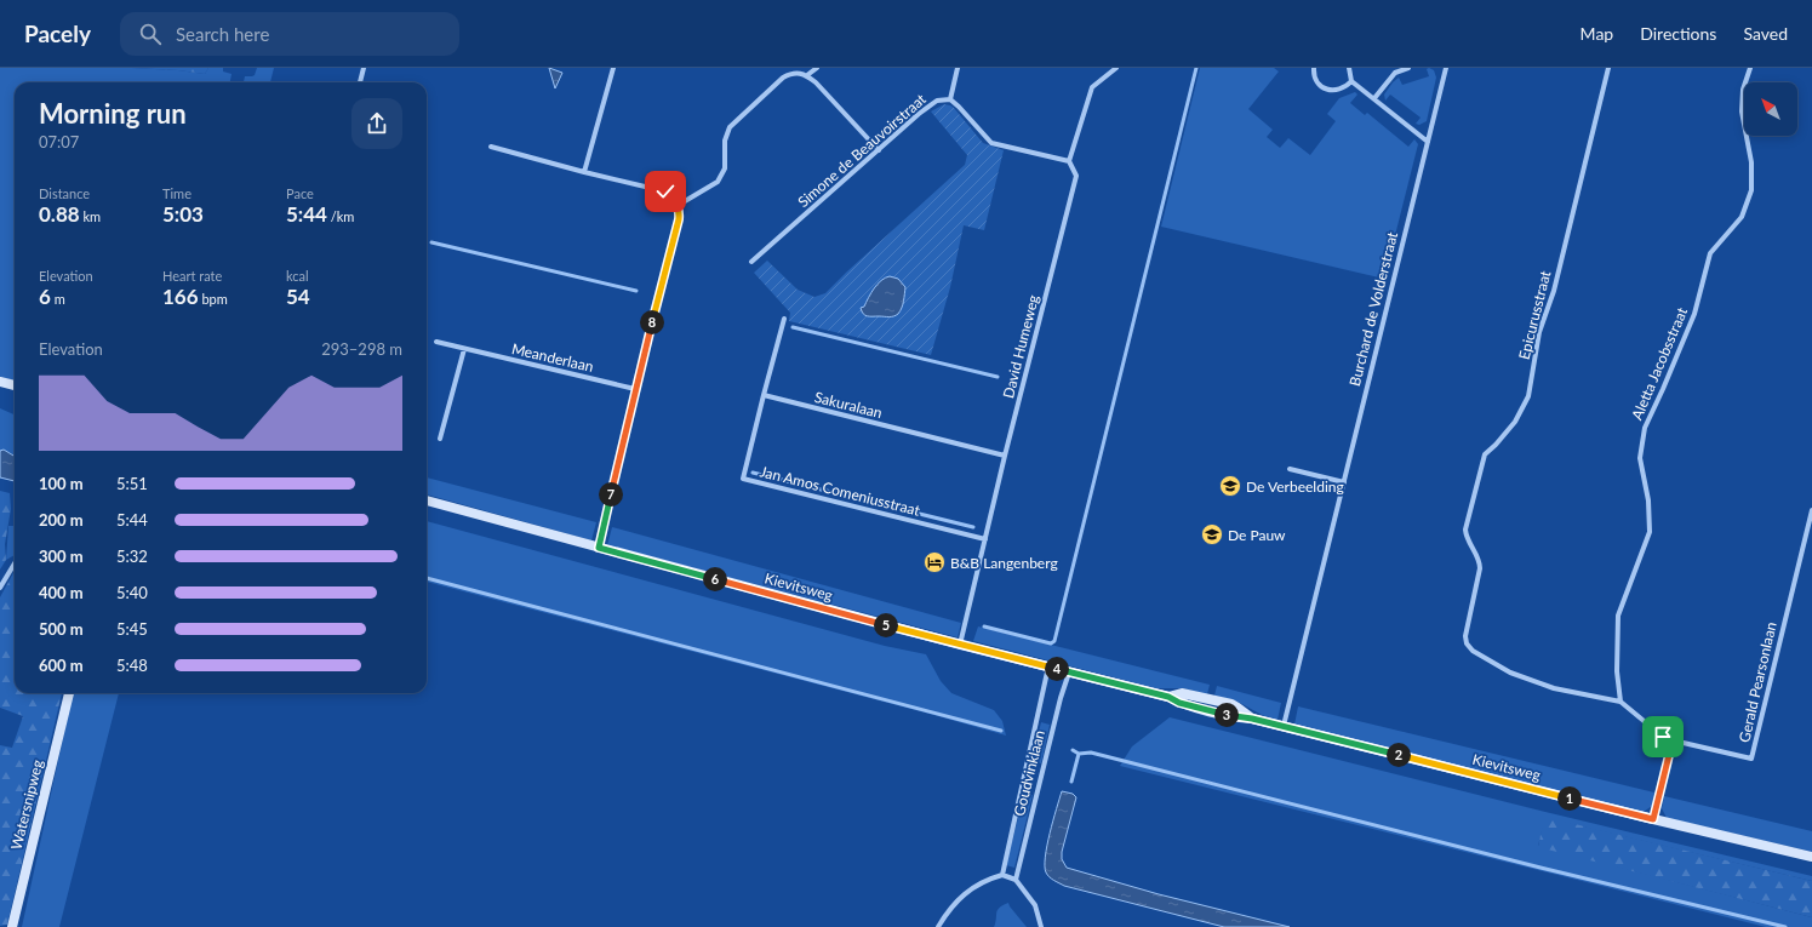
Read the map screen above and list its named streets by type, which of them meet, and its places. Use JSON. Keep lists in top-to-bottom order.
{
  "streets": {
    "street": [
      "Simone de Beauvoirstraat",
      "Burchard de Volderstraat",
      "Epicurusstraat",
      "David Humeweg",
      "Meanderlaan",
      "Aletta Jacobsstraat",
      "Sakuralaan",
      "Jan Amos Comeniusstraat",
      "Kievitsweg",
      "Gerald Pearsonlaan",
      "Goudvinklaan",
      "Watersnipweg"
    ]
  },
  "crossings": [
    ["Simone de Beauvoirstraat", "David Humeweg"],
    ["Burchard de Volderstraat", "Kievitsweg"],
    ["Epicurusstraat", "Aletta Jacobsstraat"],
    ["David Humeweg", "Sakuralaan"],
    ["David Humeweg", "Jan Amos Comeniusstraat"],
    ["David Humeweg", "Kievitsweg"],
    ["Sakuralaan", "Jan Amos Comeniusstraat"],
    ["Kievitsweg", "Goudvinklaan"]
  ],
  "places": {
    "school or university": ["De Verbeelding", "De Pauw"],
    "hotel": ["B&B Langenberg"]
  },
  "north": "top left",
  "page": {
    "header": "Pacely",
    "search": "Search here",
    "nav": ["Map", "Directions", "Saved"],
    "heading": ["Morning run", "07:07"],
    "stats": [
      ["Distance", "0.88 km"],
      ["Time", "5:03"],
      ["Pace", "5:44 /km"],
      ["Elevation", "6 m"],
      ["Heart rate", "166 bpm"],
      ["kcal", "54"]
    ],
    "pins": [
      "8",
      "7",
      "6",
      "5",
      "4",
      "3",
      "2",
      "1"
    ],
    "chart": ["Elevation", "293–298 m"],
    "list": [
      {
        "name": "100 m",
        "note": "5:51"
      },
      {
        "name": "200 m",
        "note": "5:44"
      },
      {
        "name": "300 m",
        "note": "5:32"
      },
      {
        "name": "400 m",
        "note": "5:40"
      },
      {
        "name": "500 m",
        "note": "5:45"
      },
      {
        "name": "600 m",
        "note": "5:48"
      }
    ]
  }
}
